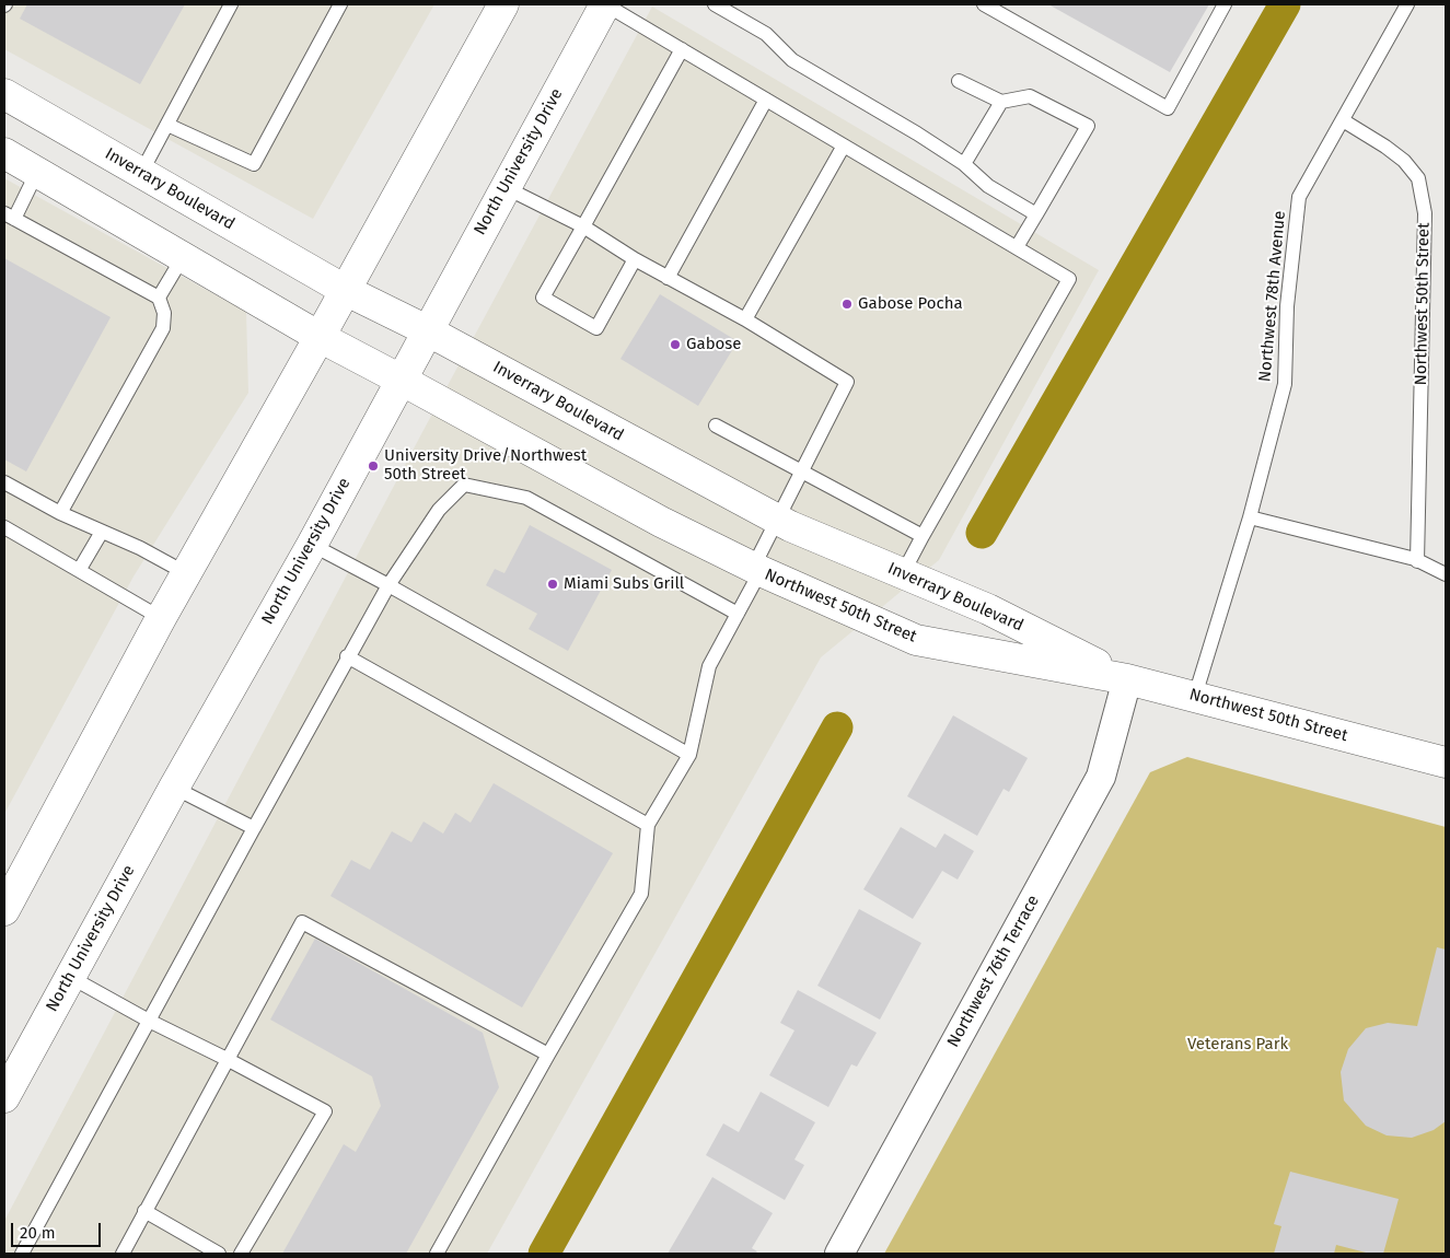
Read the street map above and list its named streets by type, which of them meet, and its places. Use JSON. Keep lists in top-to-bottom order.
{
  "streets": {
    "street": [
      "North University Drive",
      "Inverrary Boulevard",
      "Northwest 50th Street",
      "Northwest 76th Terrace"
    ],
    "lane": ["Northwest 78th Avenue"]
  },
  "crossings": [
    ["North University Drive", "Inverrary Boulevard"],
    ["North University Drive", "Northwest 50th Street"],
    ["Inverrary Boulevard", "Northwest 50th Street"],
    ["Inverrary Boulevard", "Northwest 76th Terrace"],
    ["Northwest 78th Avenue", "Northwest 50th Street"],
    ["Northwest 50th Street", "Northwest 76th Terrace"]
  ],
  "parks": ["Veterans Park"],
  "places": [
    "Gabose Pocha",
    "Gabose",
    "University Drive/Northwest 50th Street",
    "Miami Subs Grill"
  ],
  "scale_bar": "20 m"
}
